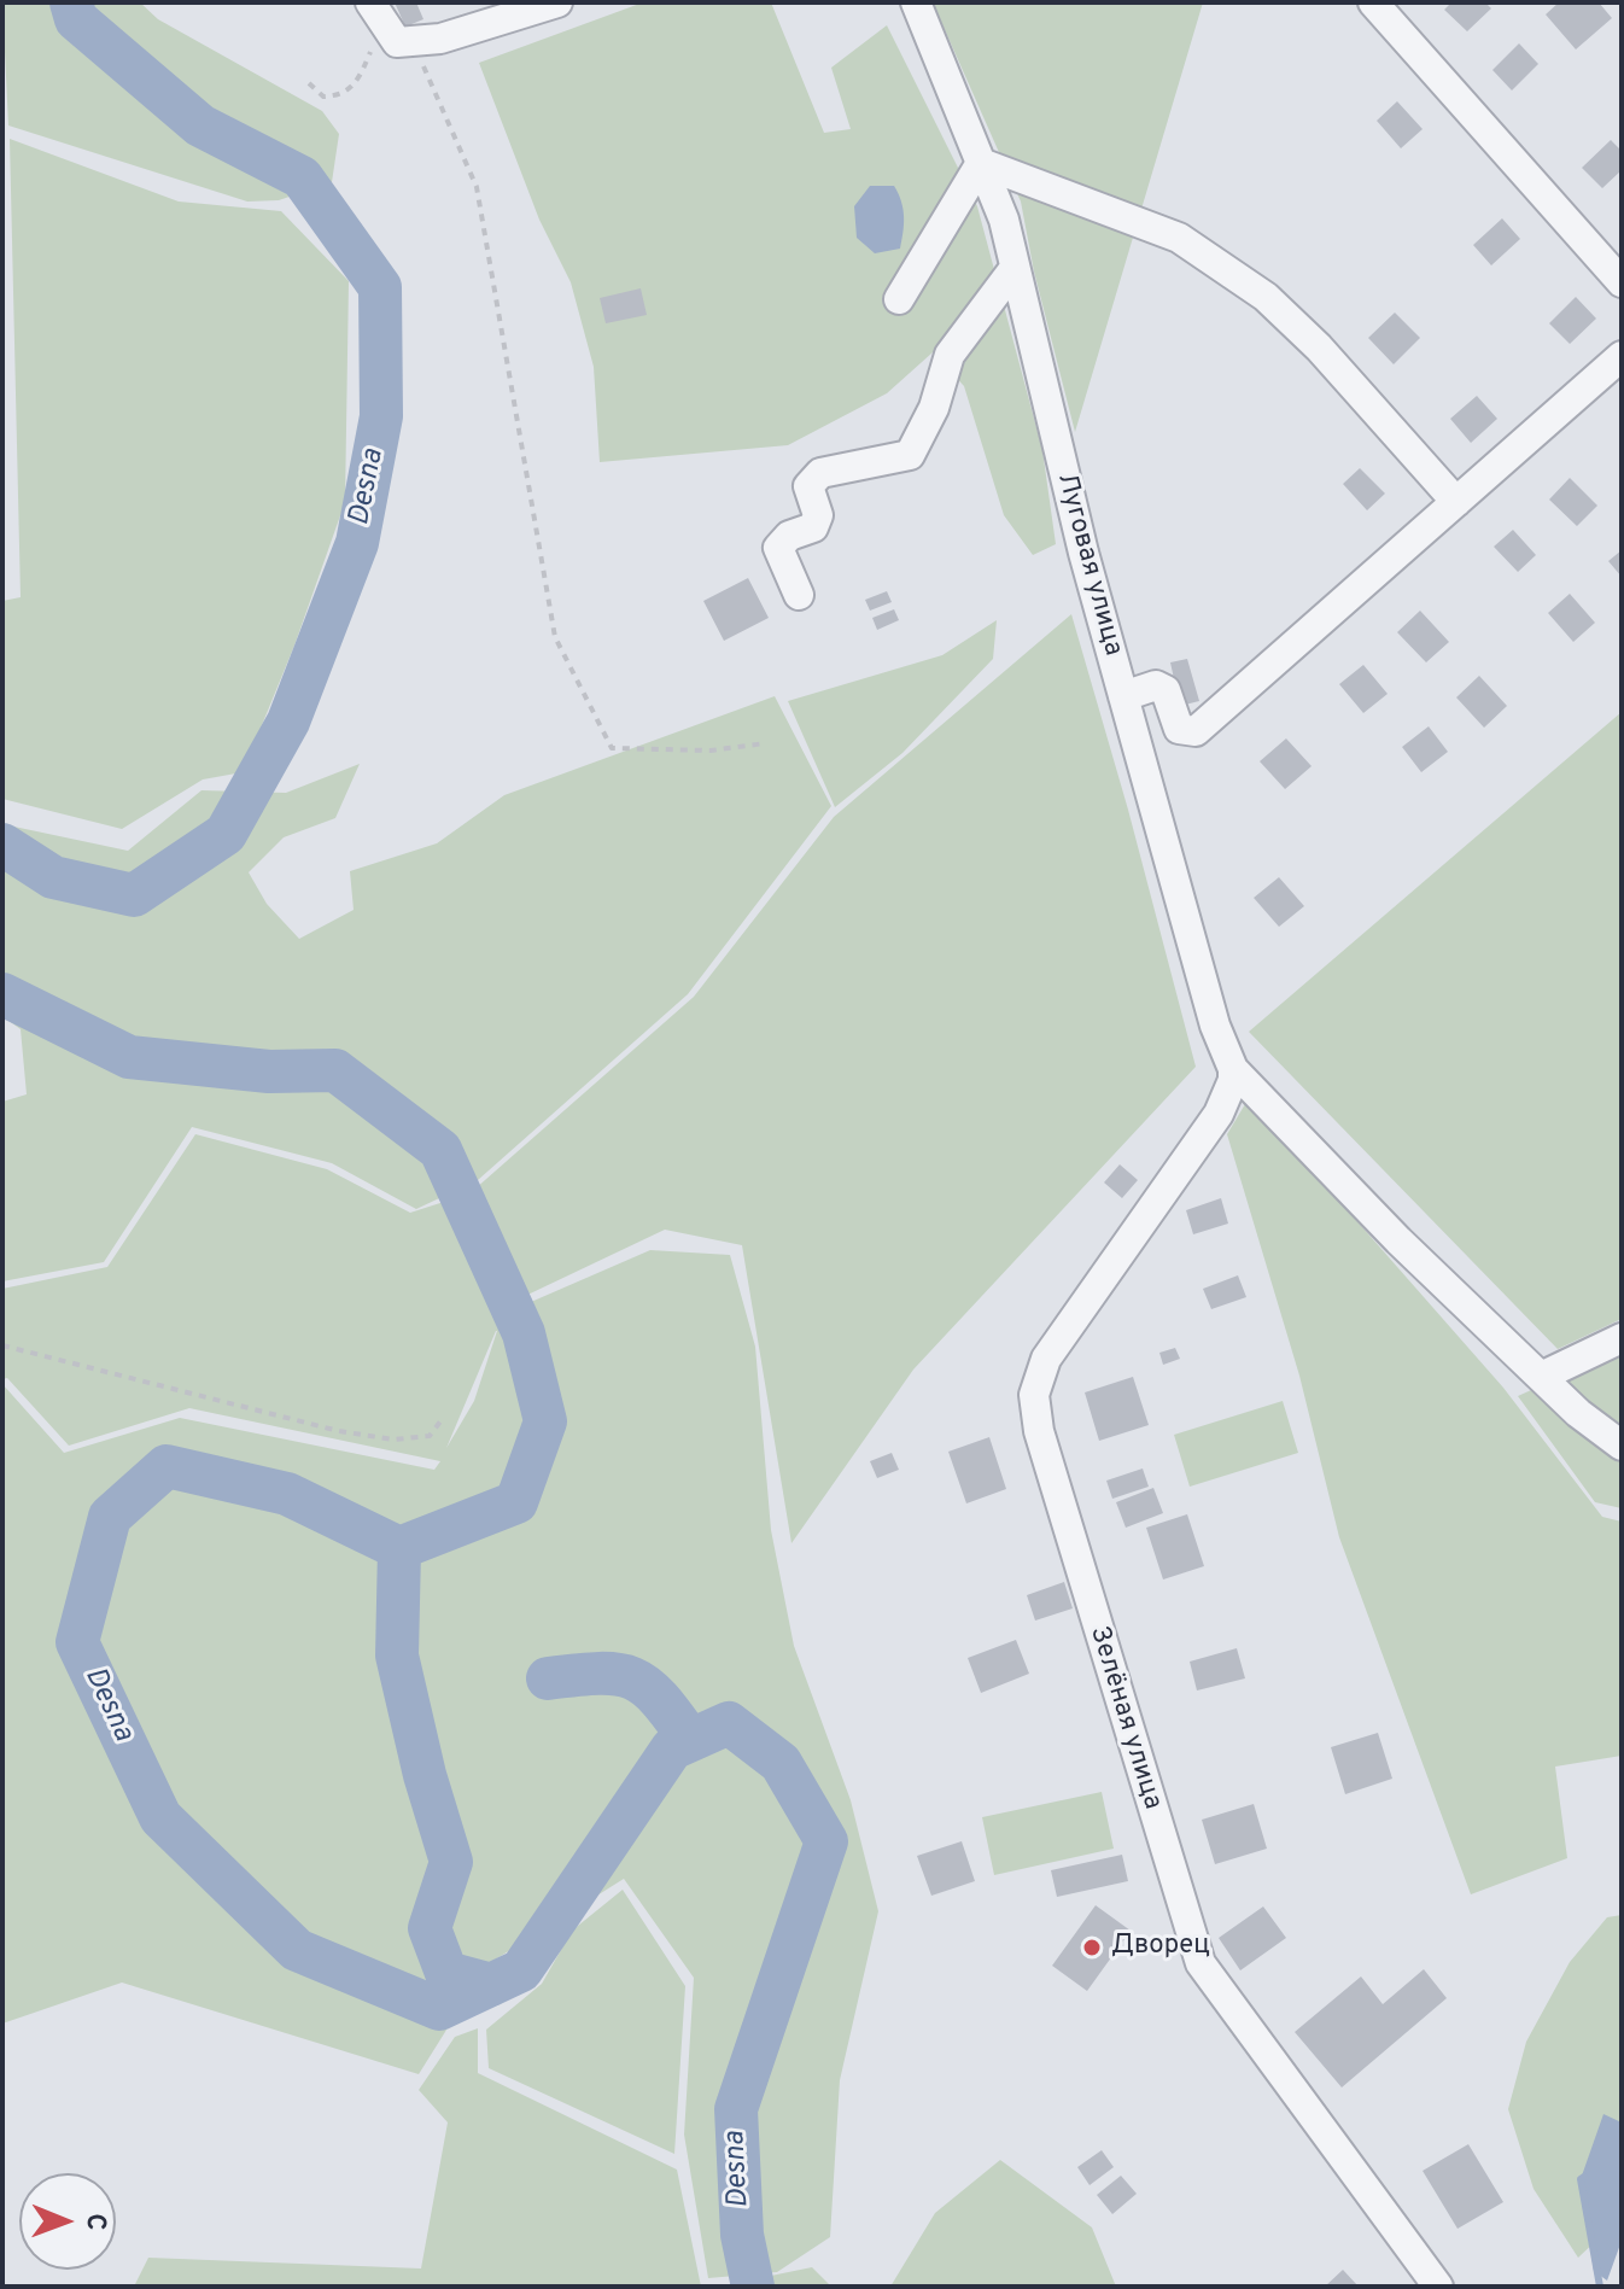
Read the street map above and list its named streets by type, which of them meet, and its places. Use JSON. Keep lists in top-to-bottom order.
{
  "streets": {
    "lane": ["Луговая улица", "Зелёная улица"]
  },
  "crossings": [
    ["Луговая улица", "Зелёная улица"]
  ],
  "water": ["Desna"],
  "places": ["Дворец"],
  "north": "right"
}
